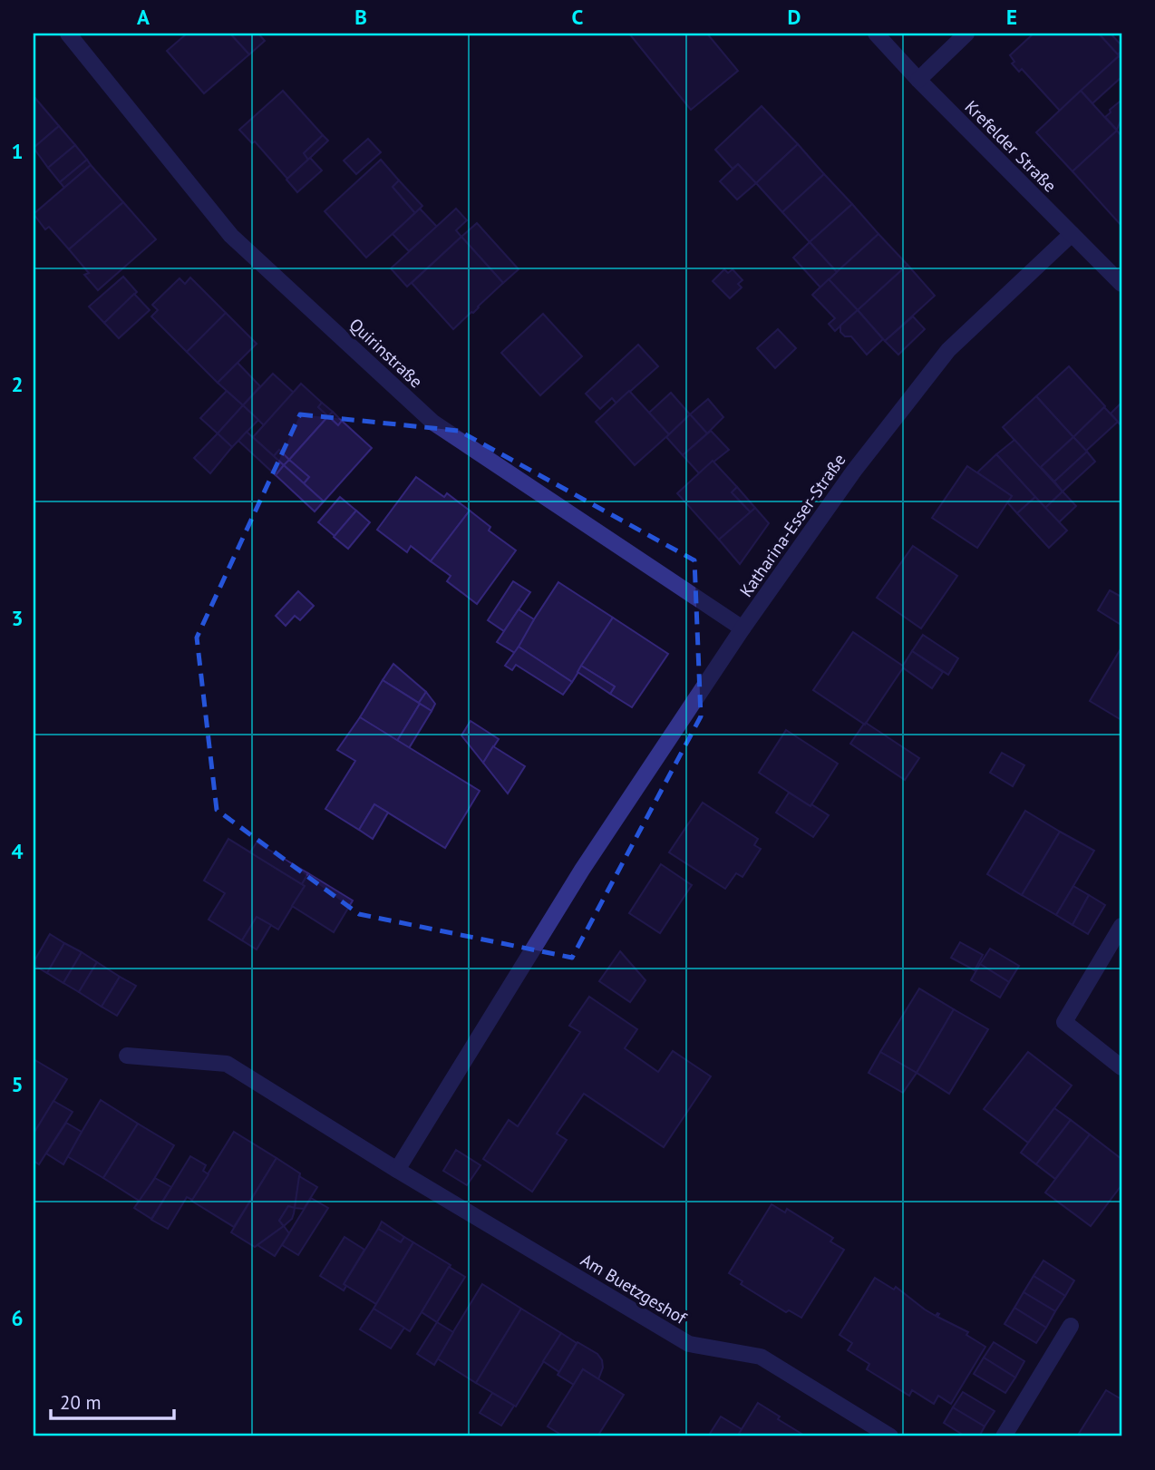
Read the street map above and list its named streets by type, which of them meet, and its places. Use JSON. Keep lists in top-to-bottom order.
{
  "streets": {
    "street": [
      "Krefelder Straße",
      "Quirinstraße",
      "Katharina-Esser-Straße",
      "Am Buetzgeshof"
    ]
  },
  "crossings": [
    ["Krefelder Straße", "Katharina-Esser-Straße"],
    ["Quirinstraße", "Katharina-Esser-Straße"],
    ["Katharina-Esser-Straße", "Am Buetzgeshof"]
  ],
  "scale_bar": "20 m",
  "grid": {
    "columns": [
      "A",
      "B",
      "C",
      "D",
      "E"
    ],
    "rows": [
      "1",
      "2",
      "3",
      "4",
      "5",
      "6"
    ]
  }
}
